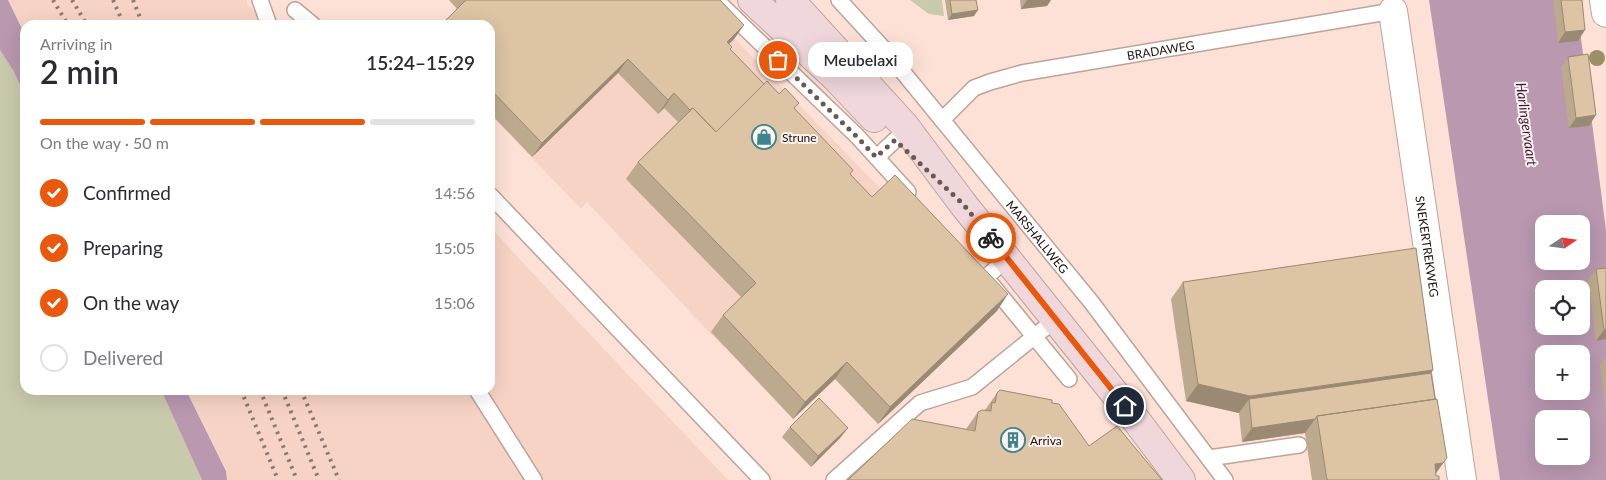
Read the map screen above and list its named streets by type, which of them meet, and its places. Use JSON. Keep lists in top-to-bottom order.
{
  "streets": {
    "street": ["SNEKERTREKWEG"],
    "lane": ["BRADAWEG", "MARSHALLWEG"]
  },
  "crossings": [
    ["BRADAWEG", "MARSHALLWEG"],
    ["BRADAWEG", "SNEKERTREKWEG"]
  ],
  "water": ["Harlingervaart"],
  "places": {
    "other": ["Meubelaxi"],
    "shop": ["Strune"],
    "building": ["Arriva"]
  },
  "north": "right",
  "page": {
    "heading": ["2 min", "Arriving in", "15:24–15:29"],
    "bubble": "Meubelaxi",
    "bar": "On the way · 50 m",
    "list": [
      ["Confirmed", "14:56"],
      ["Preparing", "15:05"],
      ["On the way", "15:06"],
      "Delivered"
    ],
    "map_buttons": ["+", "−"]
  }
}
